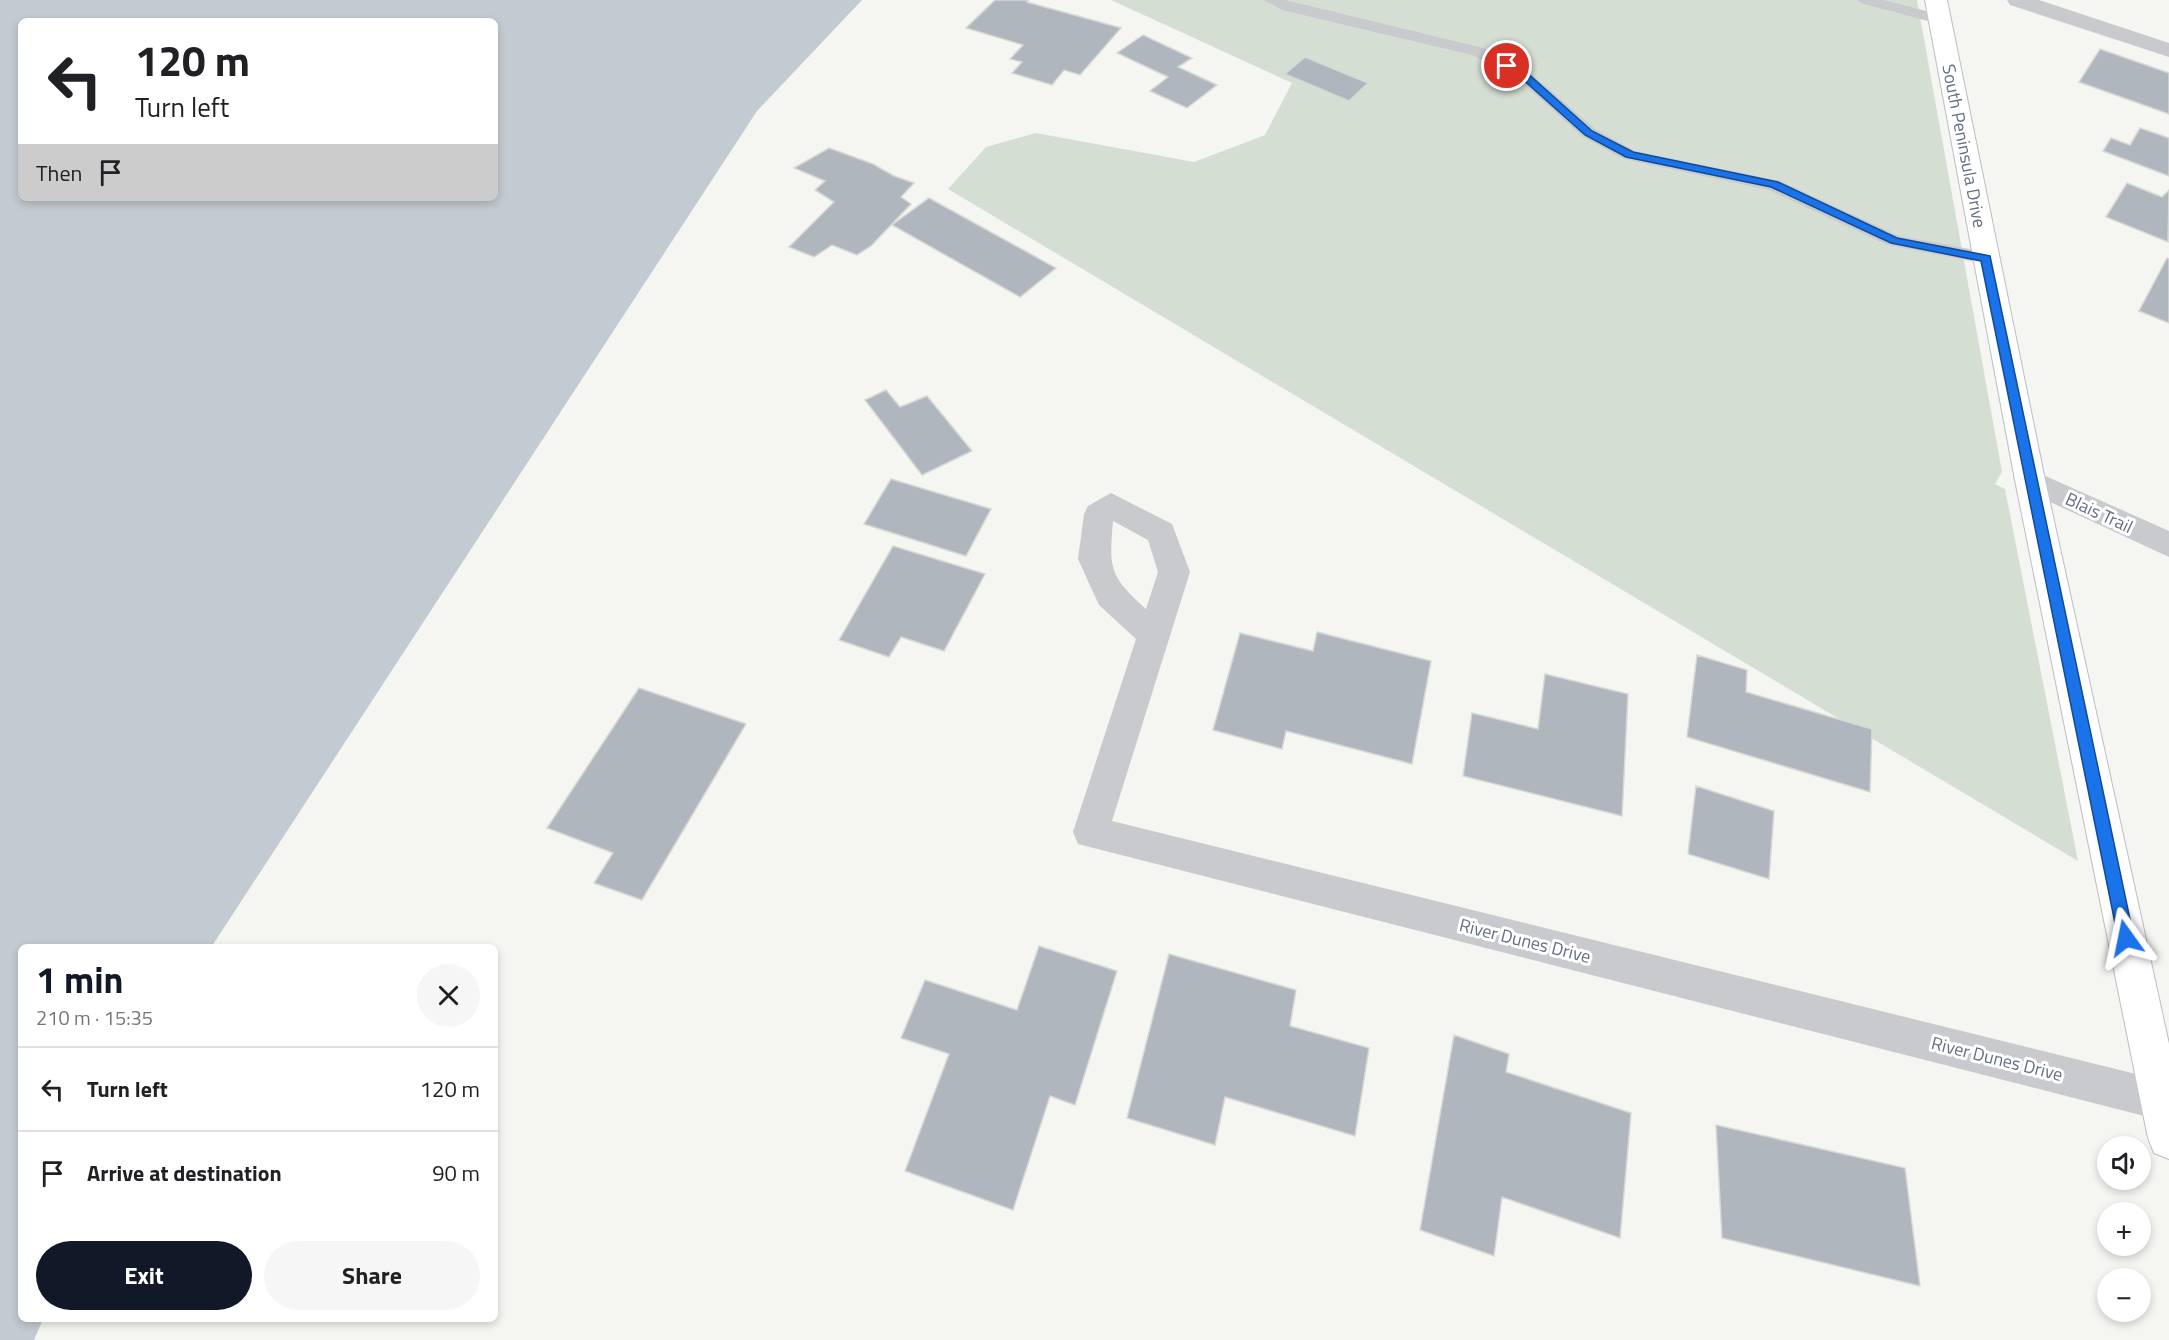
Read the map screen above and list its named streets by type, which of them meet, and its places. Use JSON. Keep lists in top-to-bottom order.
{
  "streets": {
    "main road": ["South Peninsula Drive"],
    "street": ["Blais Trail", "River Dunes Drive"]
  },
  "crossings": [
    ["South Peninsula Drive", "Blais Trail"],
    ["South Peninsula Drive", "River Dunes Drive"]
  ],
  "page": {
    "turn": ["120 m", "Turn left"],
    "then": "Then",
    "heading": ["1 min", "210 m · 15:35"],
    "list": [
      {
        "name": "Turn left",
        "value": "120 m"
      },
      {
        "name": "Arrive at destination",
        "value": "90 m"
      }
    ],
    "map_buttons": ["+", "−"],
    "buttons": ["Exit", "Share"]
  }
}
